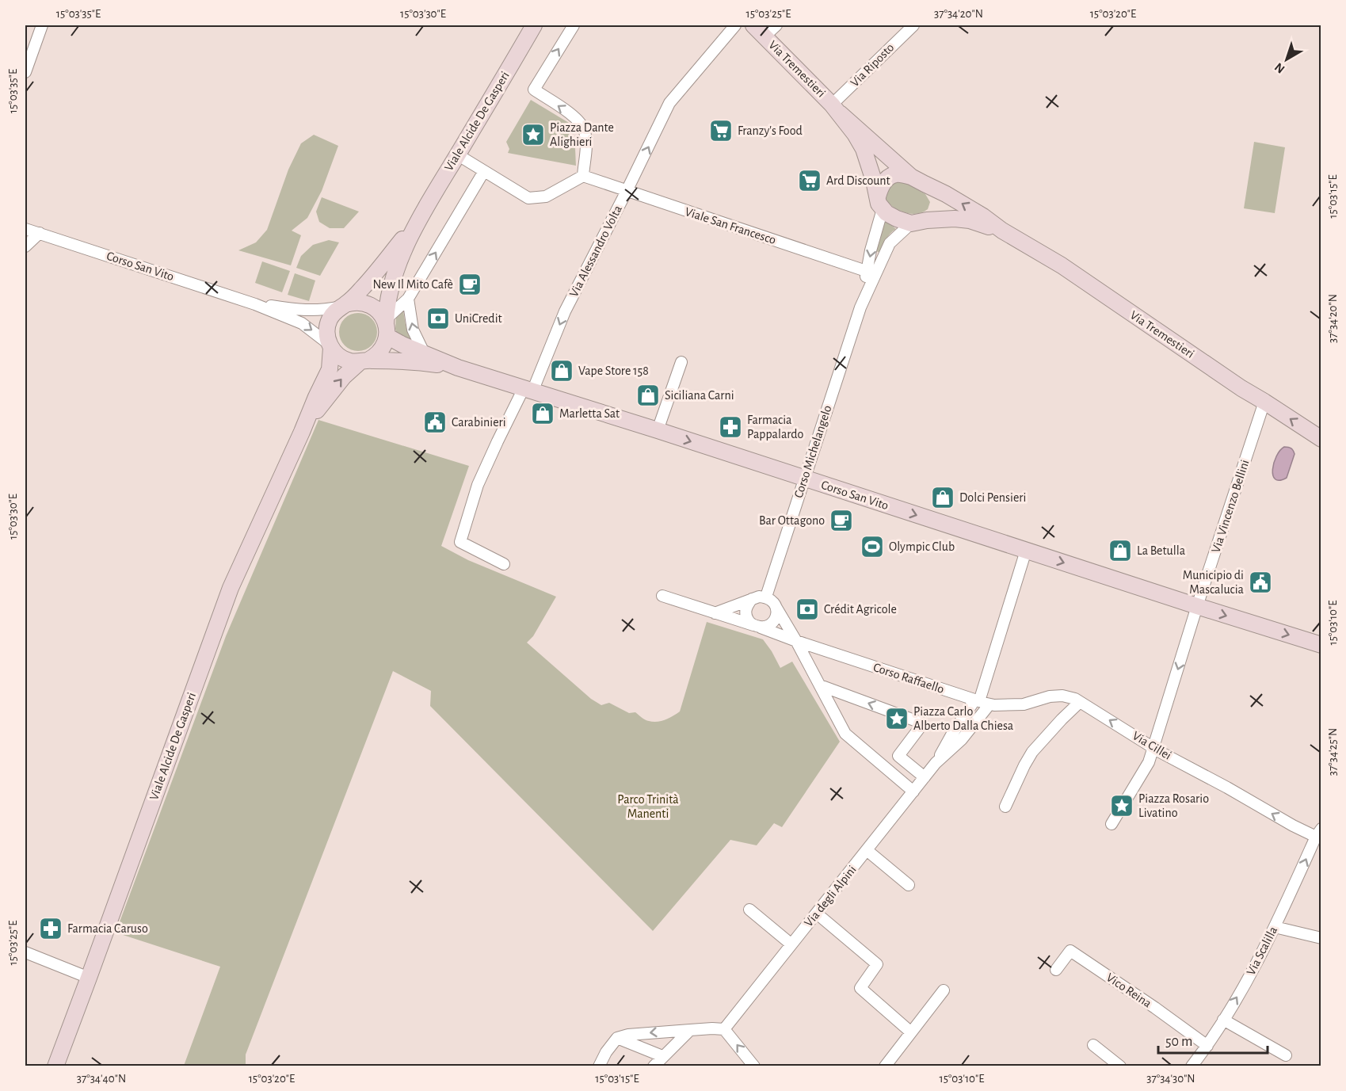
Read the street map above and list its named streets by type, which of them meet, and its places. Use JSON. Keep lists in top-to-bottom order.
{
  "streets": {
    "main road": ["Via Tremestieri", "Viale Alcide De Gasperi", "Corso San Vito"],
    "street": [
      "Via Riposto",
      "Viale San Francesco",
      "Via Alessandro Volta",
      "Corso Michelangelo",
      "Via Vincenzo Bellini",
      "Corso Raffaello",
      "Via Cillei",
      "Via degli Alpini",
      "Via Scalilla",
      "Vico Reina"
    ]
  },
  "crossings": [
    ["Via Riposto", "Via Tremestieri"],
    ["Via Tremestieri", "Via Vincenzo Bellini"],
    ["Viale San Francesco", "Via Alessandro Volta"],
    ["Viale San Francesco", "Corso Michelangelo"],
    ["Via Alessandro Volta", "Corso San Vito"],
    ["Corso San Vito", "Corso Michelangelo"],
    ["Corso San Vito", "Via Vincenzo Bellini"],
    ["Corso Michelangelo", "Corso Raffaello"],
    ["Via Vincenzo Bellini", "Via Cillei"],
    ["Corso Raffaello", "Via Cillei"],
    ["Via Cillei", "Via Scalilla"],
    ["Via Scalilla", "Vico Reina"]
  ],
  "one_way": ["Corso San Vito", "Via Cillei", "Via Scalilla"],
  "parks": ["Parco Trinità Manenti"],
  "places": {
    "supermarket": ["Franzy's Food", "Ard Discount"],
    "place": ["Piazza Dante Alighieri", "Piazza Carlo Alberto Dalla Chiesa", "Piazza Rosario Livatino"],
    "cafe": ["New Il Mito Cafè", "Bar Ottagono"],
    "bank": ["UniCredit", "Crédit Agricole"],
    "shop": [
      "Vape Store 158",
      "Siciliana Carni",
      "Marletta Sat",
      "Dolci Pensieri",
      "La Betulla"
    ],
    "public building": ["Carabinieri", "Municipio di Mascalucia"],
    "pharmacy": ["Farmacia Pappalardo", "Farmacia Caruso"],
    "sports": ["Olympic Club"]
  },
  "scale_bar": "50 m",
  "north": "bottom left",
  "coordinates": [
    "15°03'35\"E",
    "15°03'30\"E",
    "15°03'25\"E",
    "37°34'20\"N",
    "15°03'20\"E",
    "15°03'15\"E",
    "15°03'10\"E",
    "37°34'25\"N",
    "37°34'40\"N",
    "37°34'30\"N"
  ]
}
